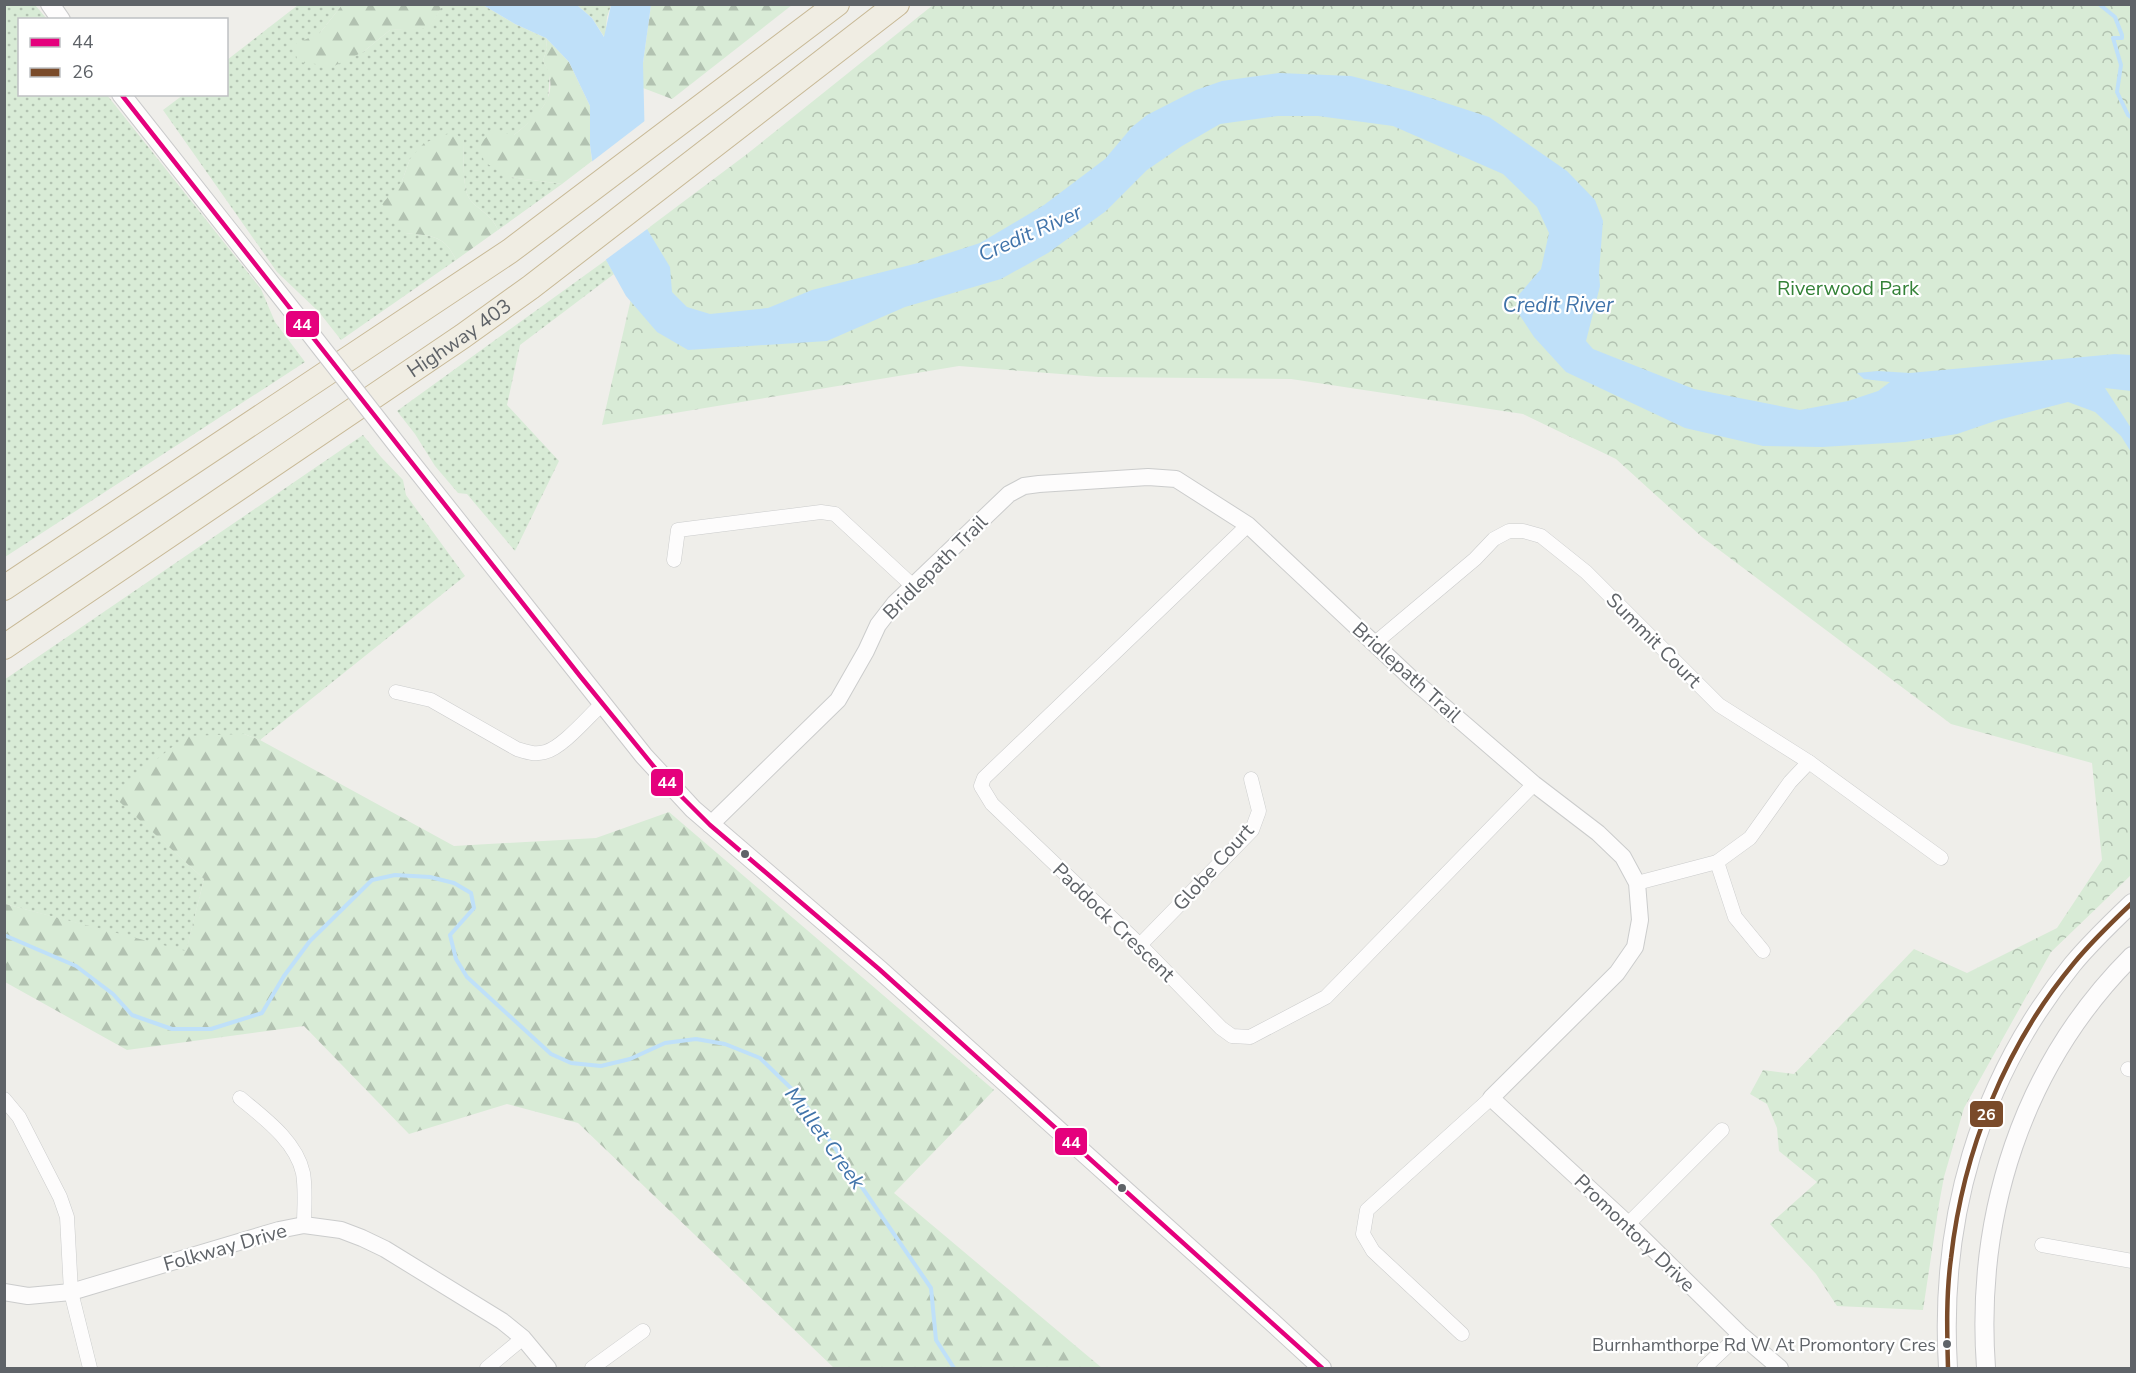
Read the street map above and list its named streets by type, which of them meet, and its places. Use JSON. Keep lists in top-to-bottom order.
{
  "streets": {
    "highway": ["Highway 403"],
    "street": [
      "Bridlepath Trail",
      "Summit Court",
      "Globe Court",
      "Paddock Crescent",
      "Promontory Drive",
      "Folkway Drive"
    ]
  },
  "crossings": [
    ["Bridlepath Trail", "Summit Court"],
    ["Bridlepath Trail", "Paddock Crescent"],
    ["Bridlepath Trail", "Promontory Drive"],
    ["Globe Court", "Paddock Crescent"]
  ],
  "water": ["Credit River", "Mullet Creek"],
  "parks": ["Riverwood Park"],
  "places": ["Burnhamthorpe Rd W At Promontory Cres"],
  "lines": ["transit line 44", "transit line 26"],
  "legend": ["44", "26"]
}
